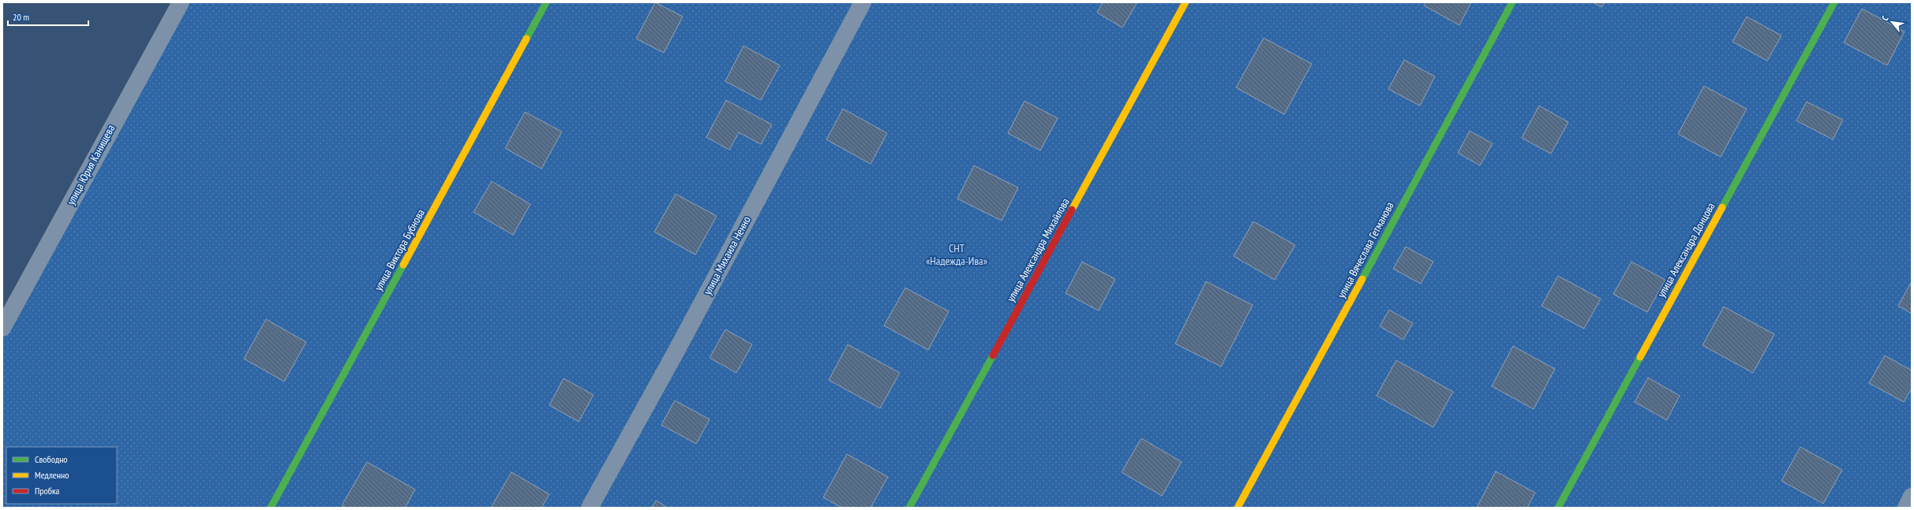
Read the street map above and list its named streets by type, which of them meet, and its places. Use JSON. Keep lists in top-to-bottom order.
{
  "streets": {
    "street": [
      "улица Юрия Канищева",
      "улица Виктора Бубнова",
      "улица Александра Михайлова",
      "улица Вячеслава Гетманова",
      "улица Александра Донцова",
      "улица Михаила Ненно"
    ]
  },
  "parks": ["СНТ «Надежда-Ива»"],
  "legend": ["Свободно", "Медленно", "Пробка"],
  "scale_bar": "20 m",
  "north": "top left"
}
